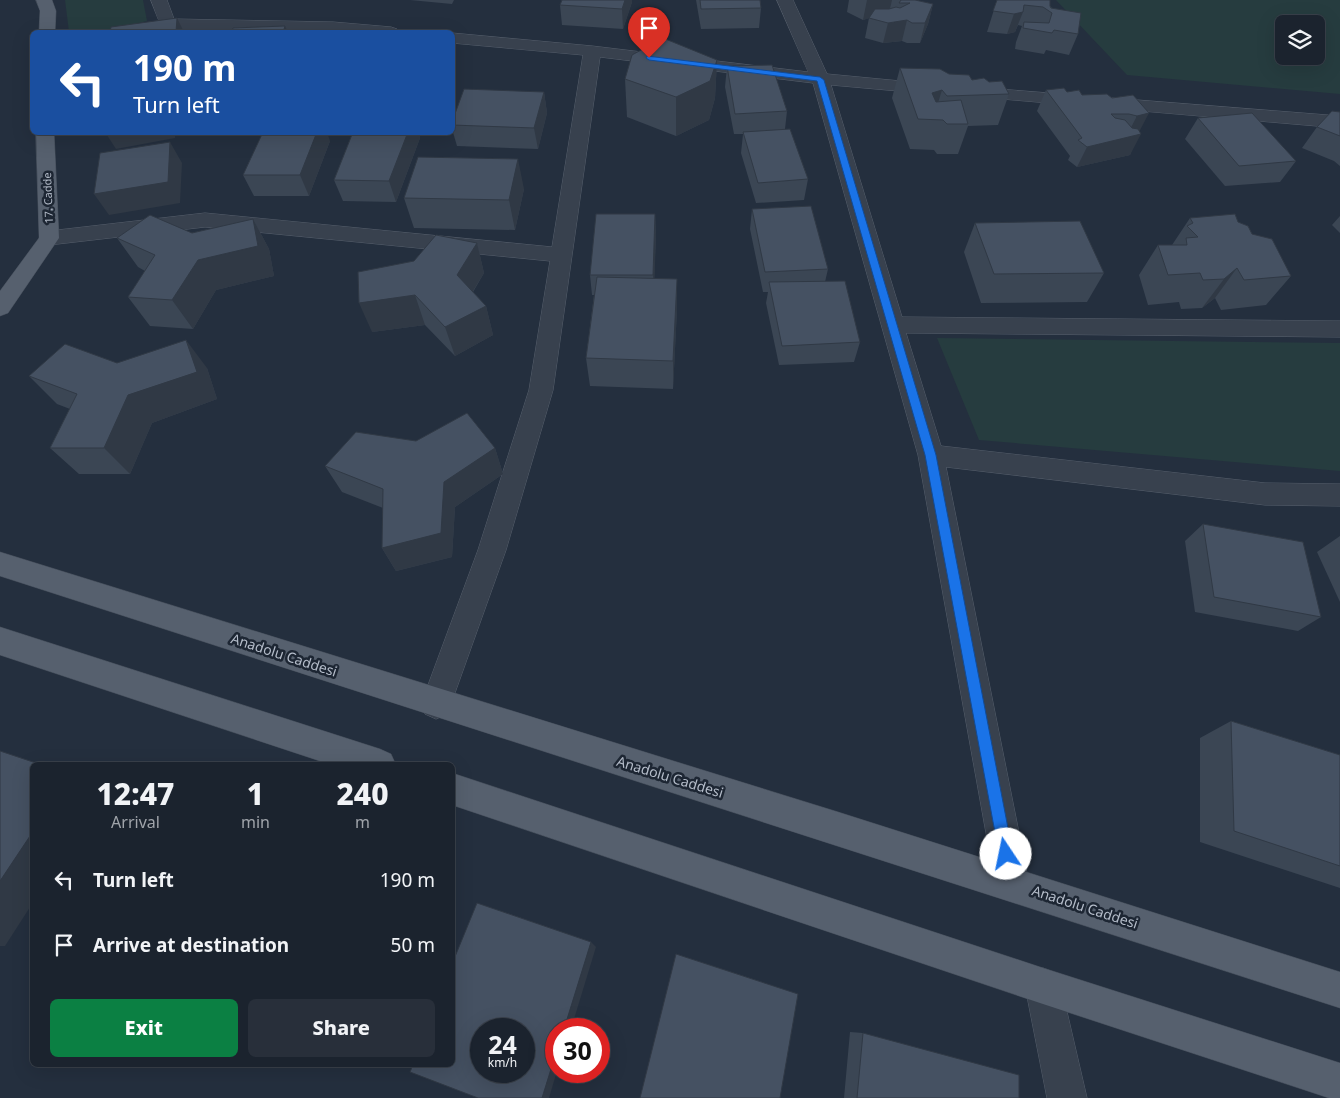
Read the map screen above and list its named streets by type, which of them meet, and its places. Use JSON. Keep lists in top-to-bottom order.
{
  "streets": {
    "main road": ["17. Cadde", "Anadolu Caddesi"]
  },
  "page": {
    "turn": ["190 m", "Turn left"],
    "eta": [
      "12:47",
      "Arrival",
      "1",
      "min",
      "240",
      "m"
    ],
    "list": [
      {
        "name": "Turn left",
        "value": "190 m"
      },
      {
        "name": "Arrive at destination",
        "value": "50 m"
      }
    ],
    "buttons": ["Exit", "Share"],
    "speed": "24 km/h",
    "limit": "30"
  }
}
